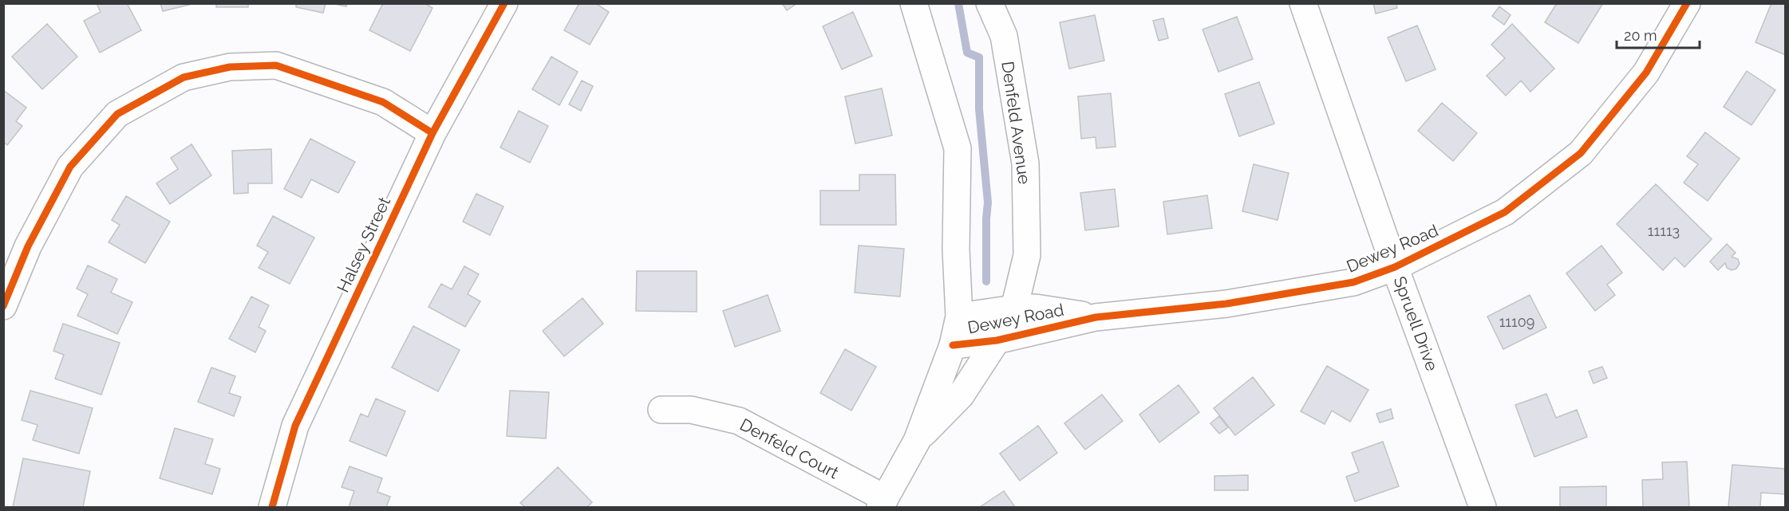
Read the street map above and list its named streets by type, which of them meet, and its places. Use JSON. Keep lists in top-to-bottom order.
{
  "streets": {
    "street": [
      "Denfeld Avenue",
      "Halsey Street",
      "Dewey Road",
      "Spruell Drive",
      "Denfeld Court"
    ]
  },
  "crossings": [
    ["Denfeld Avenue", "Dewey Road"],
    ["Denfeld Avenue", "Denfeld Court"],
    ["Dewey Road", "Spruell Drive"]
  ],
  "house_numbers": ["11113", "11109"],
  "scale_bar": "20 m"
}
